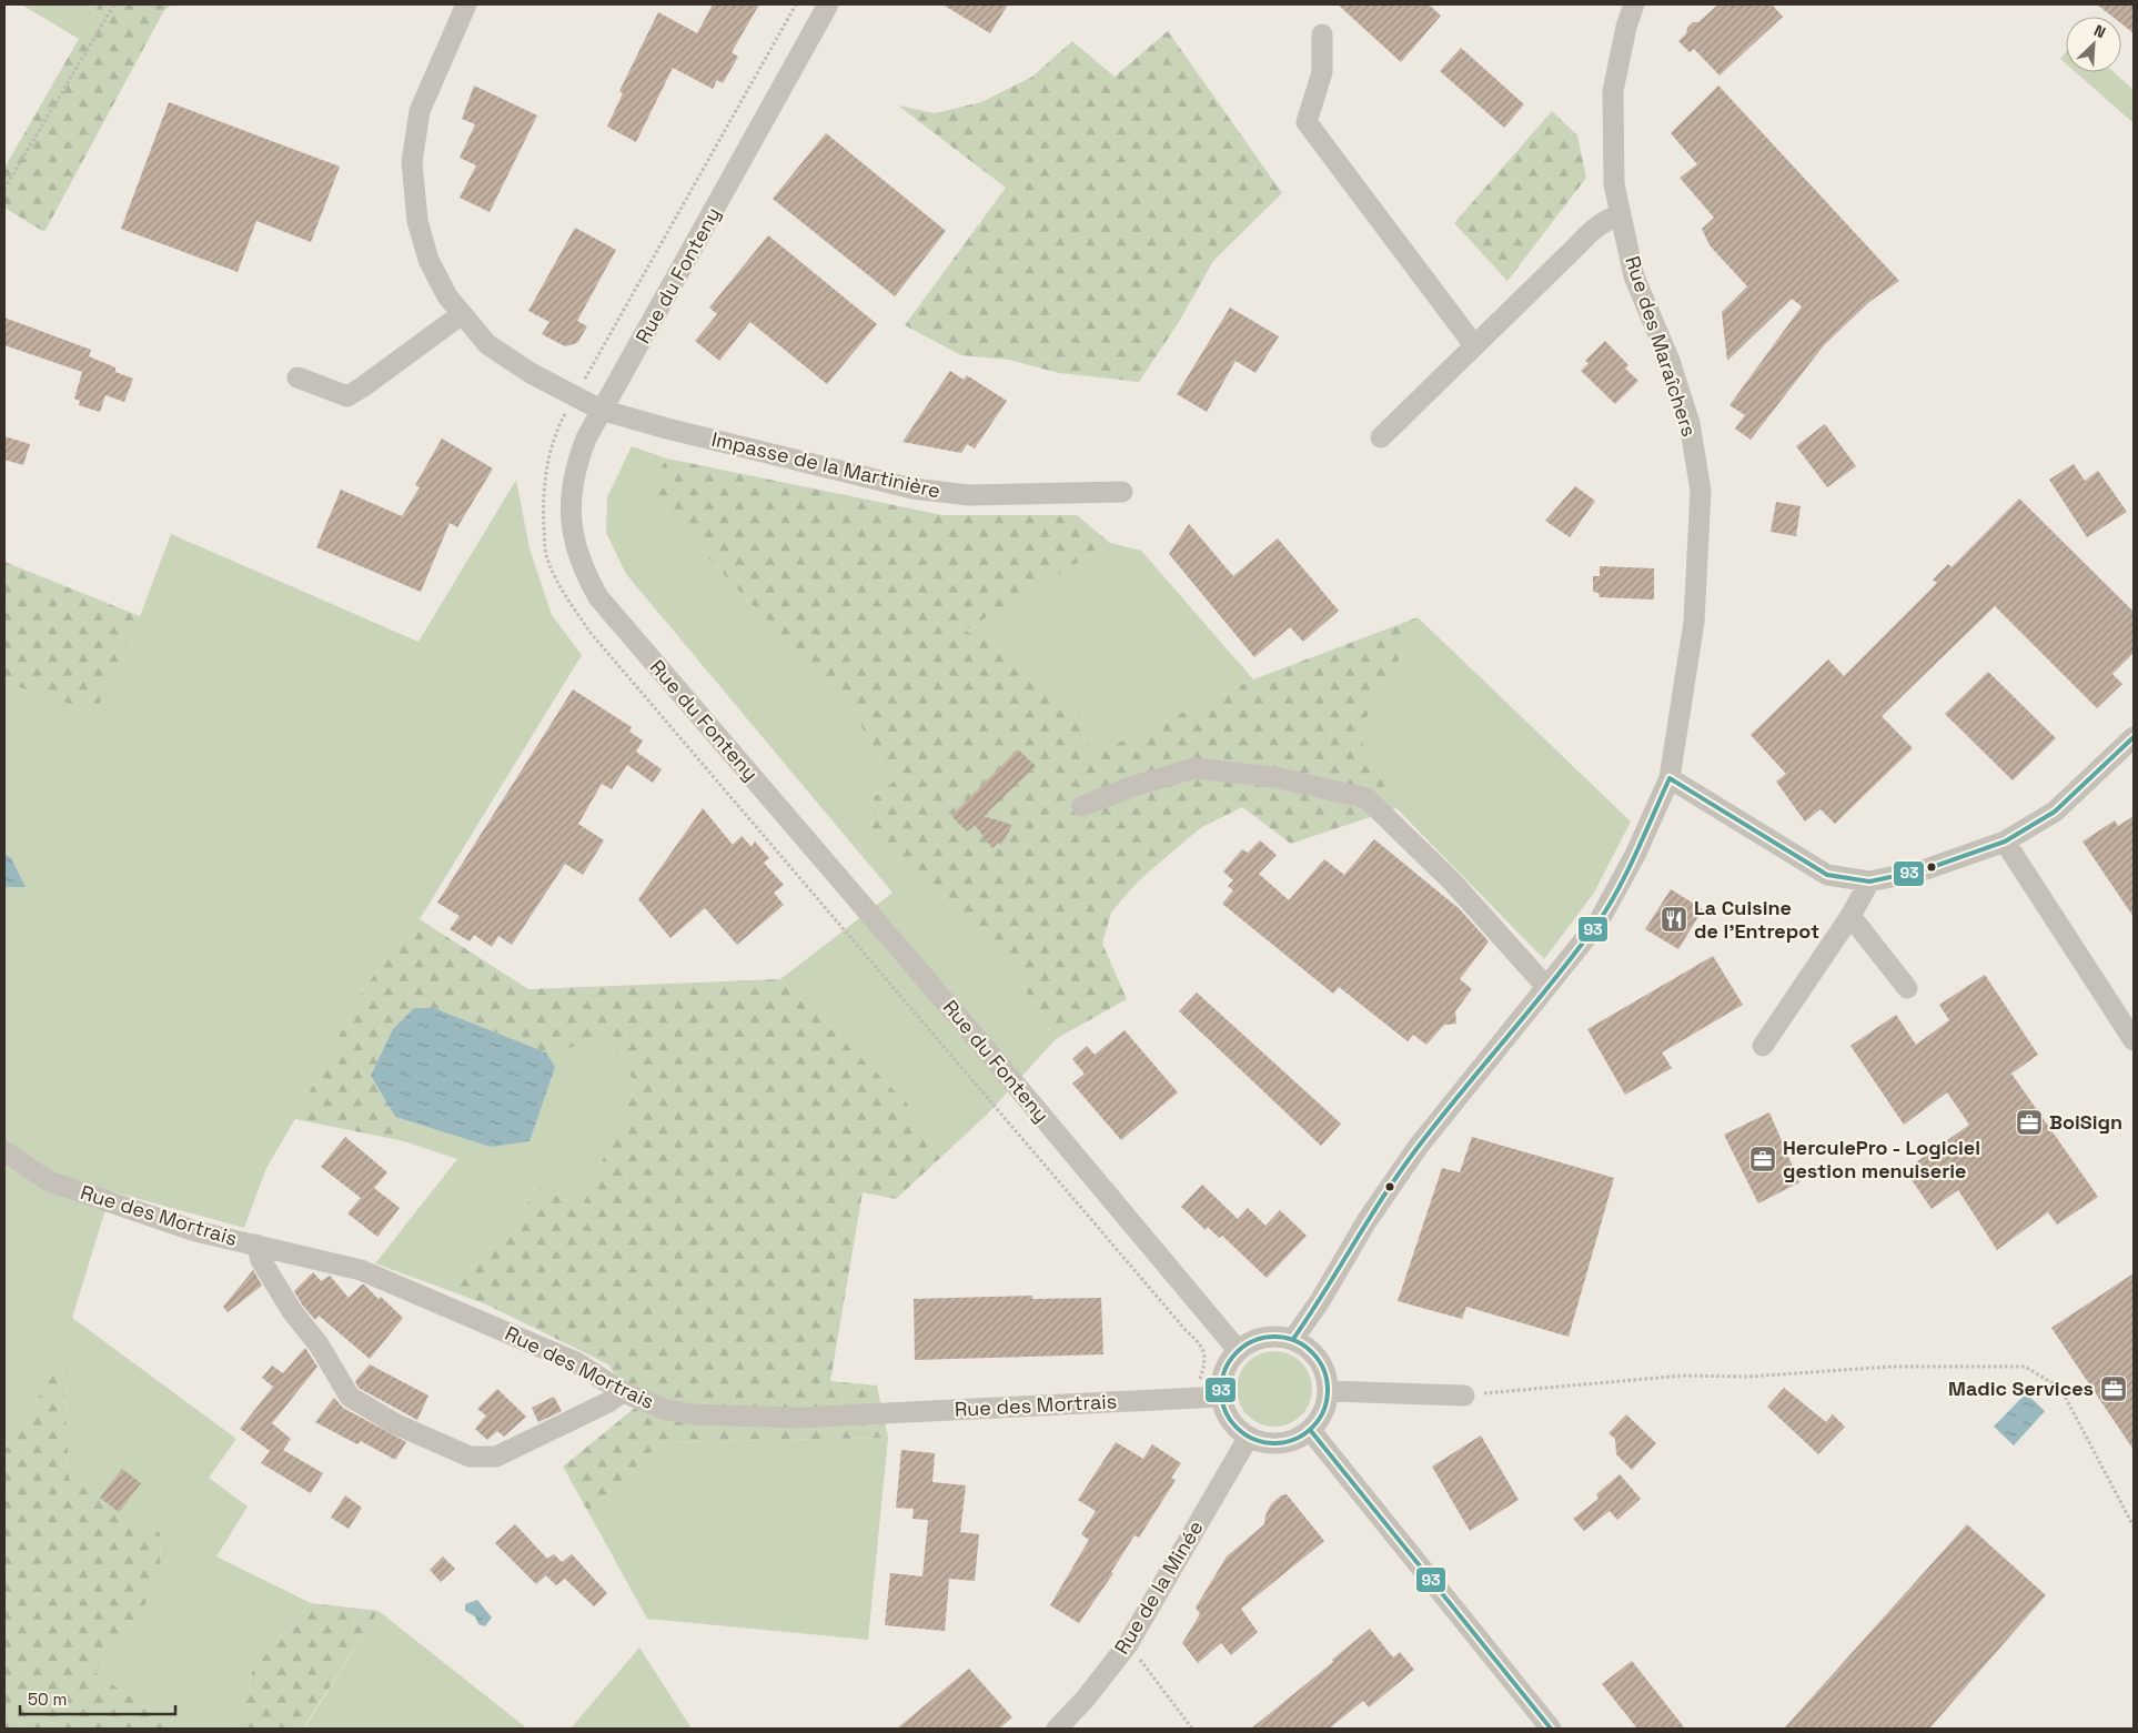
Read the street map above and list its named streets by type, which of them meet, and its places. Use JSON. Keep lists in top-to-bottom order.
{
  "streets": {
    "street": [
      "Rue du Fonteny",
      "Rue des Maraîchers",
      "Impasse de la Martinière",
      "Rue des Mortrais",
      "Rue de la Minée"
    ]
  },
  "crossings": [
    ["Rue du Fonteny", "Rue des Maraîchers"],
    ["Rue du Fonteny", "Impasse de la Martinière"],
    ["Rue du Fonteny", "Rue des Mortrais"],
    ["Rue du Fonteny", "Rue de la Minée"],
    ["Rue des Maraîchers", "Rue des Mortrais"],
    ["Rue des Maraîchers", "Rue de la Minée"],
    ["Rue des Mortrais", "Rue de la Minée"]
  ],
  "places": {
    "restaurant": ["La Cuisine de l'Entrepot"],
    "office": ["BoiSign", "HerculePro - Logiciel gestion menuiserie", "Madic Services"]
  },
  "lines": ["transit line 93"],
  "scale_bar": "50 m",
  "north": "top right"
}
